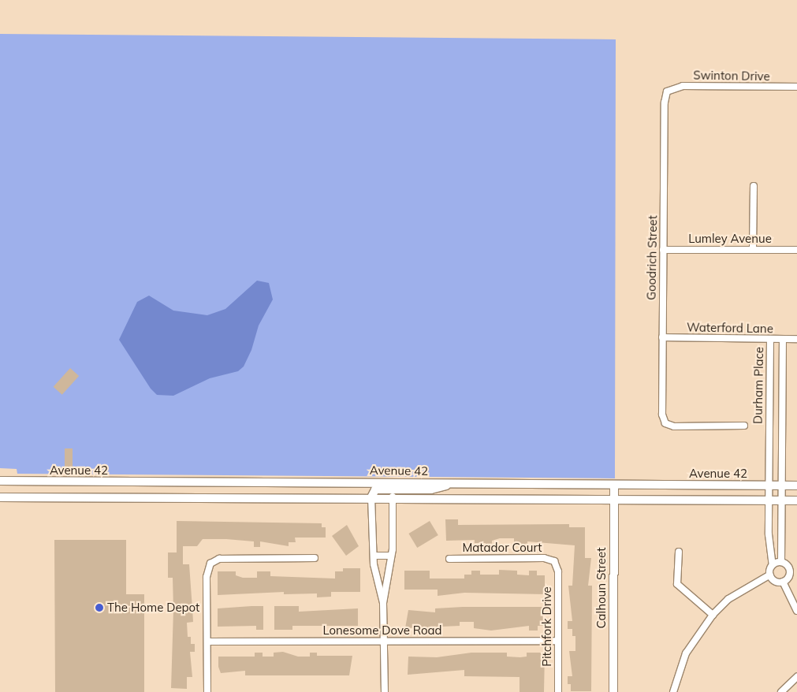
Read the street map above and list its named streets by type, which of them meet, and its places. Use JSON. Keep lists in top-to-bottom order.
{
  "streets": {
    "street": [
      "Swinton Drive",
      "Lumley Avenue",
      "Goodrich Street",
      "Waterford Lane",
      "Durham Place",
      "Avenue 42",
      "Matador Court",
      "Calhoun Street",
      "Pitchfork Drive",
      "Lonesome Dove Road"
    ]
  },
  "crossings": [
    ["Swinton Drive", "Goodrich Street"],
    ["Lumley Avenue", "Goodrich Street"],
    ["Goodrich Street", "Waterford Lane"],
    ["Waterford Lane", "Durham Place"],
    ["Durham Place", "Avenue 42"],
    ["Avenue 42", "Calhoun Street"],
    ["Matador Court", "Pitchfork Drive"],
    ["Pitchfork Drive", "Lonesome Dove Road"]
  ],
  "places": ["The Home Depot"]
}
